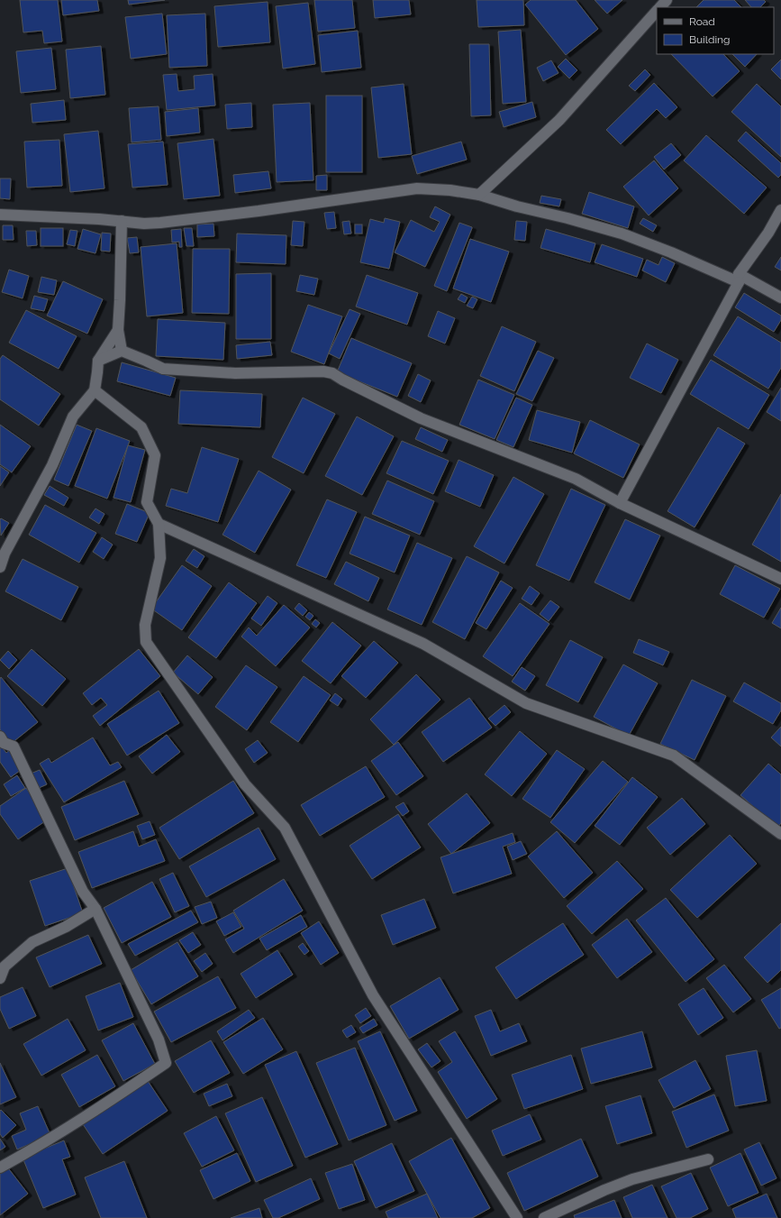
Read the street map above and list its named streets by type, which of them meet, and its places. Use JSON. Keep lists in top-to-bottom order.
{
  "legend": ["Road", "Building"]
}
